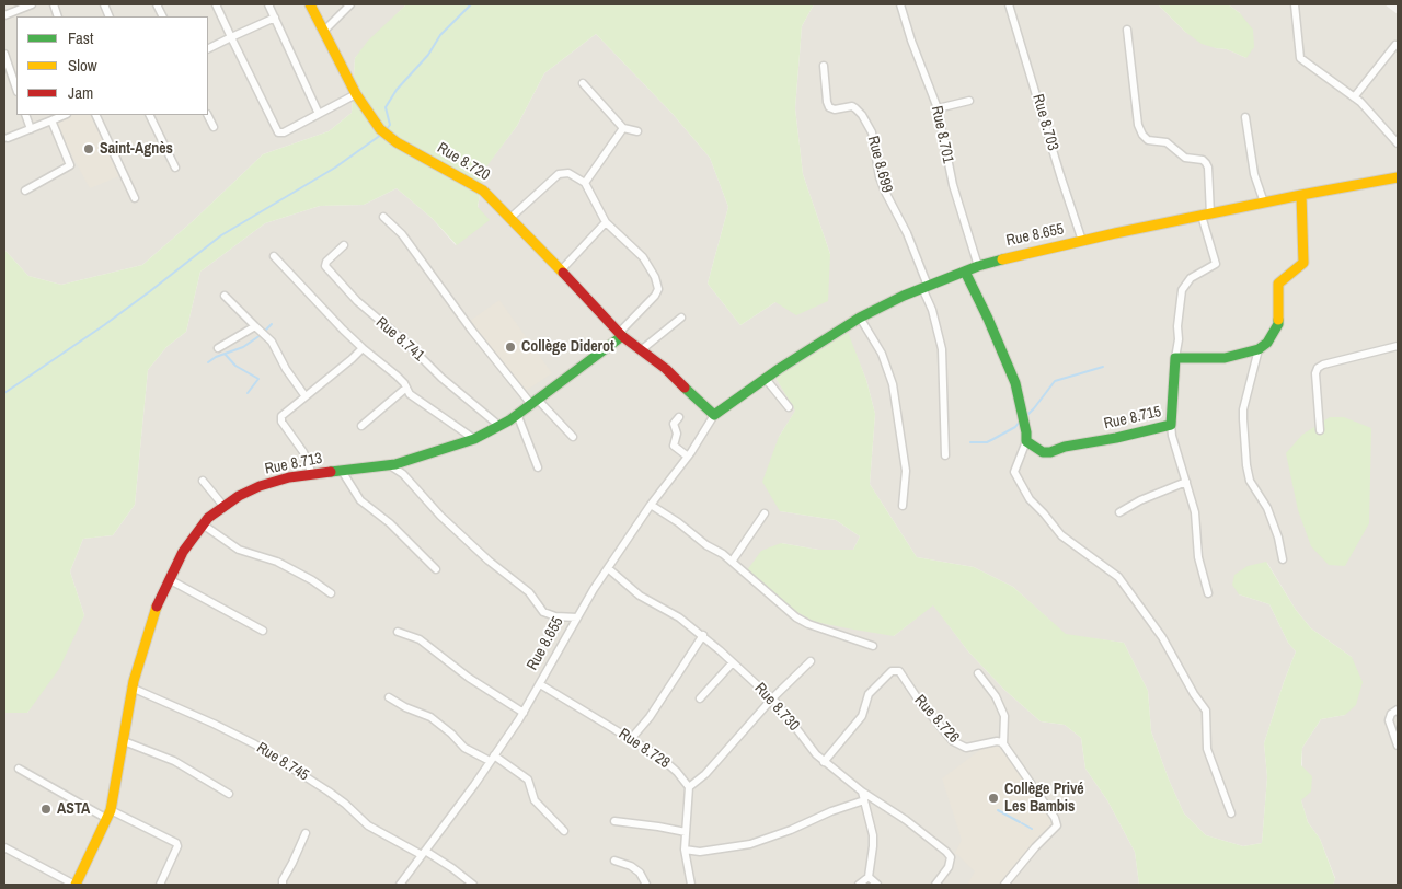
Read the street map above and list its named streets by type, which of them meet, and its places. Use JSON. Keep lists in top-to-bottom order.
{
  "streets": {
    "street": [
      "Rue 8.703",
      "Rue 8.701",
      "Rue 8.720",
      "Rue 8.699",
      "Rue 8.655",
      "Rue 8.741",
      "Rue 8.715",
      "Rue 8.713",
      "Rue 8.730",
      "Rue 8.726",
      "Rue 8.728",
      "Rue 8.745"
    ]
  },
  "crossings": [
    ["Rue 8.703", "Rue 8.655"],
    ["Rue 8.701", "Rue 8.655"],
    ["Rue 8.720", "Rue 8.713"],
    ["Rue 8.699", "Rue 8.655"],
    ["Rue 8.655", "Rue 8.730"],
    ["Rue 8.655", "Rue 8.728"],
    ["Rue 8.655", "Rue 8.745"],
    ["Rue 8.741", "Rue 8.713"],
    ["Rue 8.713", "Rue 8.745"],
    ["Rue 8.730", "Rue 8.726"]
  ],
  "places": [
    "Saint-Agnès",
    "Collège Diderot",
    "Collège Privé Les Bambis",
    "ASTA"
  ],
  "legend": ["Fast", "Slow", "Jam"]
}
